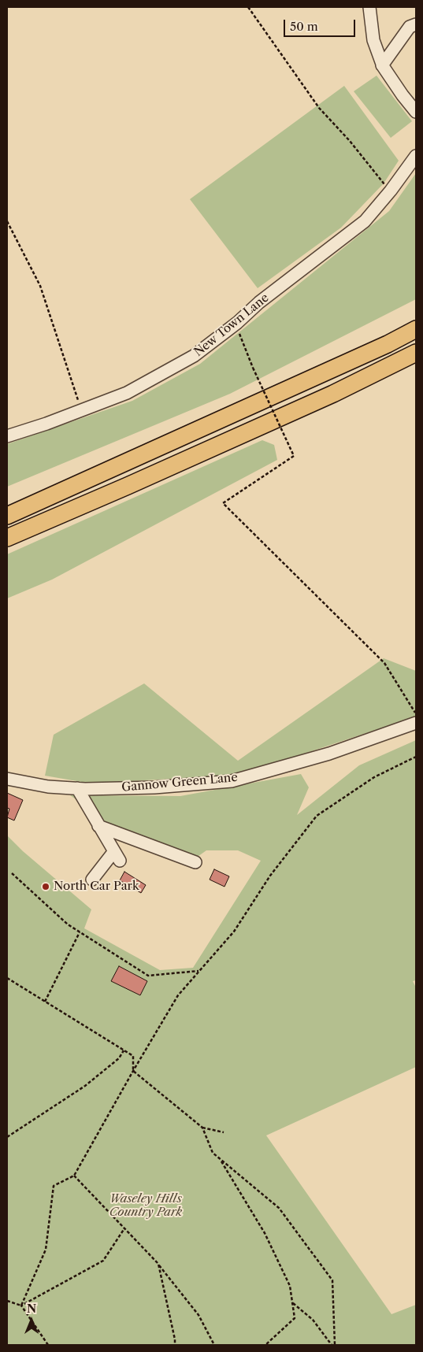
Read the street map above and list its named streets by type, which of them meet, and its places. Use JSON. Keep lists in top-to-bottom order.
{
  "streets": {
    "street": ["New Town Lane", "Gannow Green Lane"]
  },
  "parks": ["Waseley Hills Country Park"],
  "places": ["North Car Park"],
  "scale_bar": "50 m",
  "north": "top"
}
